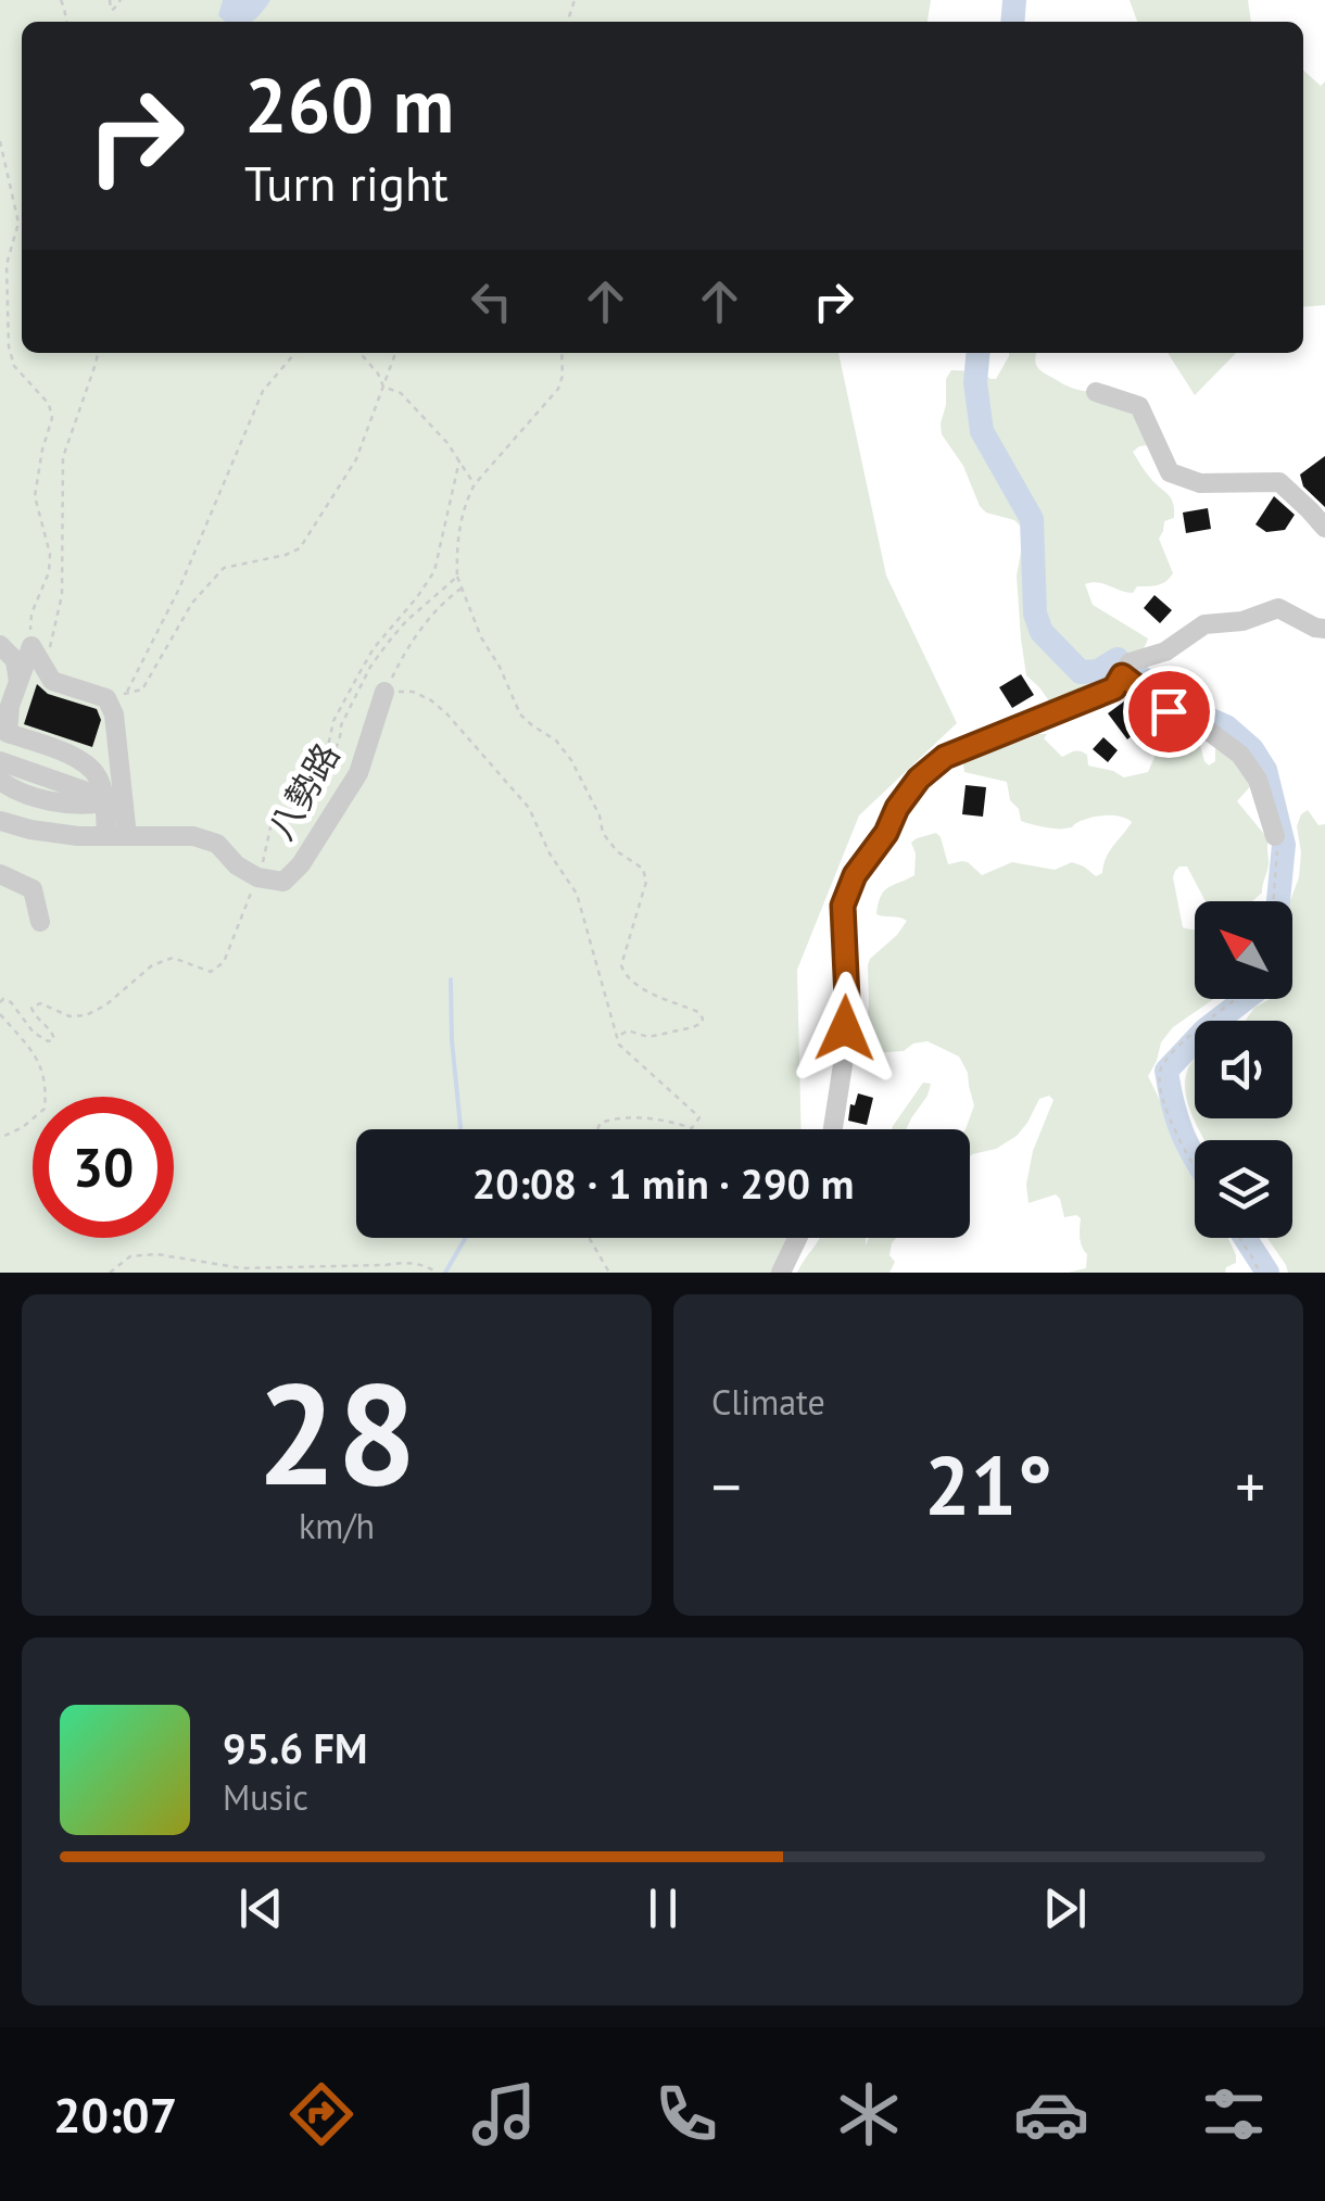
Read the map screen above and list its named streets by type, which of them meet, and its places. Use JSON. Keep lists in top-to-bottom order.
{
  "streets": {
    "street": ["八勢路"]
  },
  "north": "top left",
  "page": {
    "turn": ["260 m", "Turn right"],
    "limit": "30",
    "trip": "20:08 · 1 min · 290 m",
    "tile": [
      ["28", "km/h"],
      "Climate"
    ],
    "heat": ["−", "21°", "+"],
    "song": ["95.6 FM", "Music"],
    "tabs": "20:07"
  }
}
